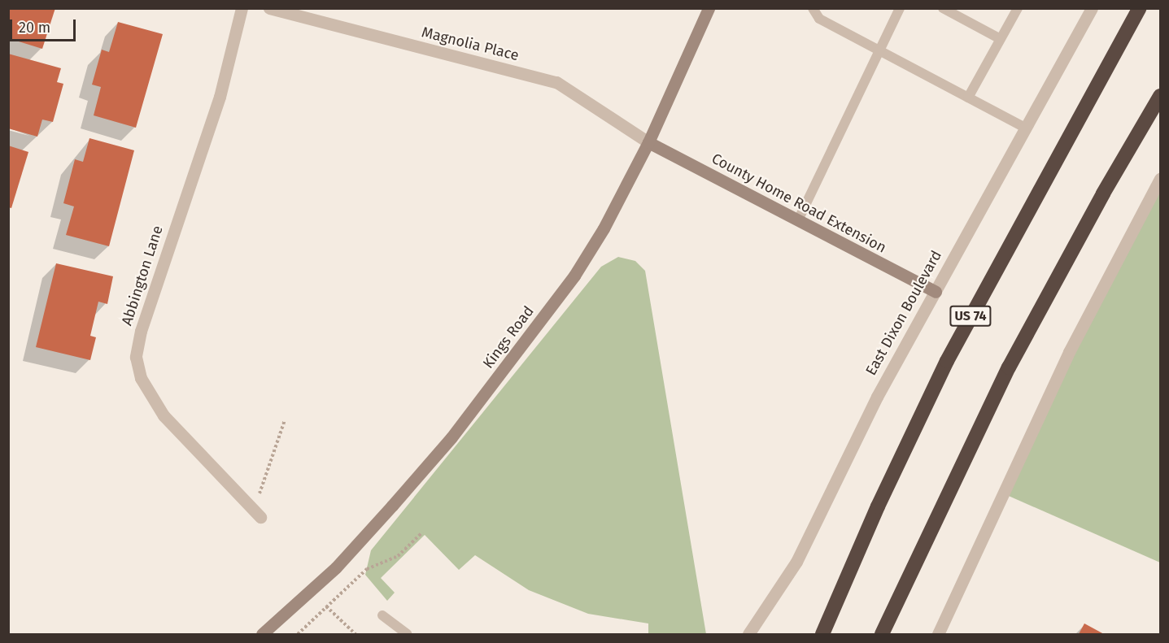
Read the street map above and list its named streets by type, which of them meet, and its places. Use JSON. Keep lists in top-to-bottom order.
{
  "streets": {
    "highway": ["US 74"],
    "street": [
      "Magnolia Place",
      "County Home Road Extension",
      "Abbington Lane",
      "East Dixon Boulevard",
      "Kings Road"
    ]
  },
  "crossings": [
    ["Magnolia Place", "County Home Road Extension"],
    ["Magnolia Place", "Kings Road"],
    ["County Home Road Extension", "East Dixon Boulevard"],
    ["County Home Road Extension", "Kings Road"]
  ],
  "scale_bar": "20 m"
}
